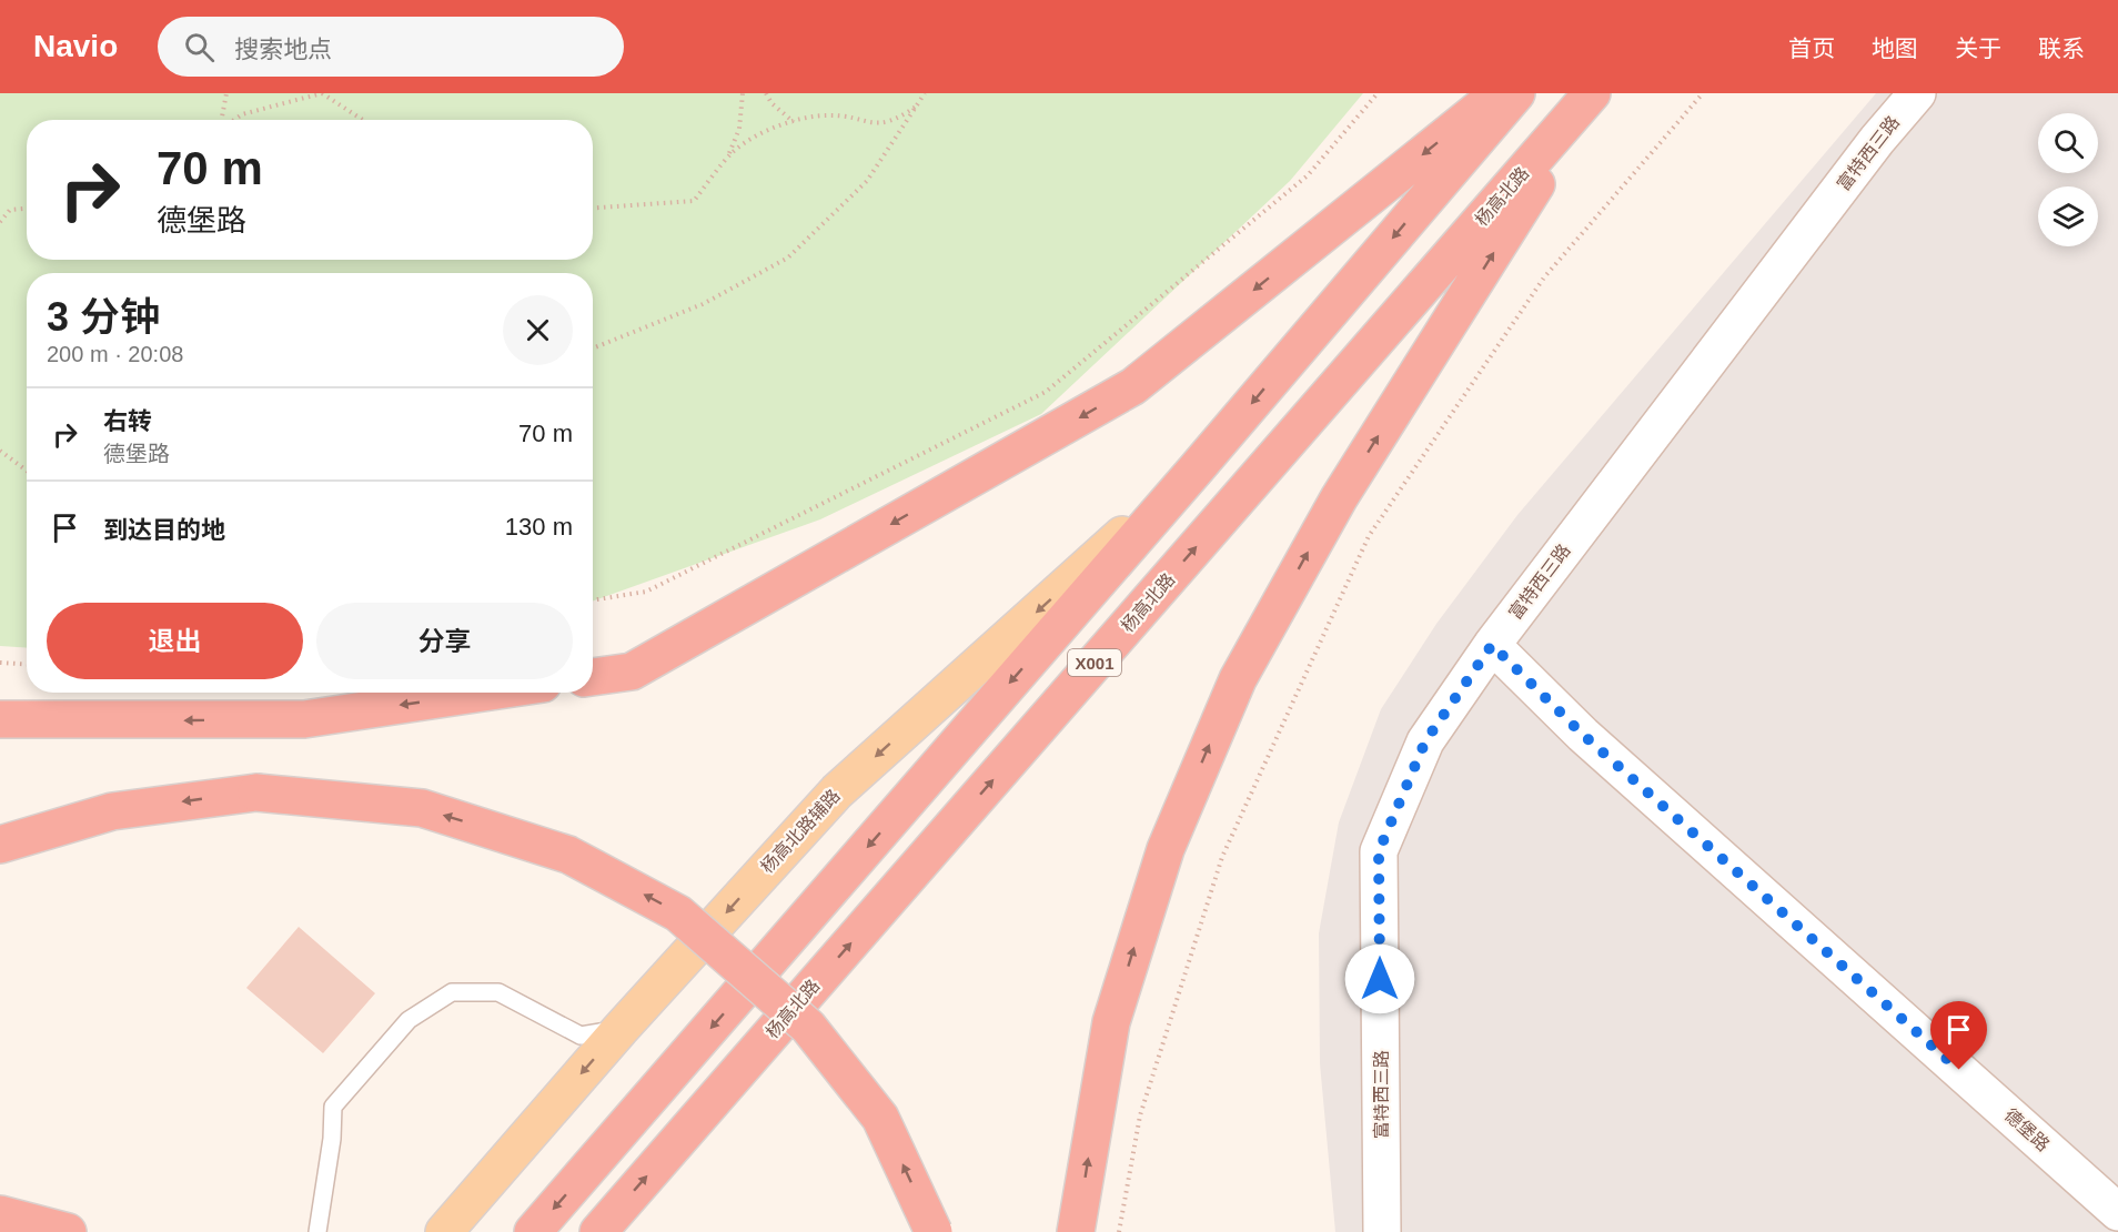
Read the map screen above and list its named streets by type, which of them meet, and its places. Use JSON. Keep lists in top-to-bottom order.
{
  "streets": {
    "highway": ["杨高北路", "X001"],
    "main road": ["杨高北路辅路"],
    "street": ["富特西三路", "德堡路"]
  },
  "crossings": [
    ["富特西三路", "德堡路"],
    ["X001", "杨高北路辅路"]
  ],
  "one_way": ["杨高北路辅路"],
  "page": {
    "header": "Navio",
    "search": "搜索地点",
    "nav": [
      "首页",
      "地图",
      "关于",
      "联系"
    ],
    "turn": ["70 m", "德堡路"],
    "heading": ["3 分钟", "200 m · 20:08"],
    "list": [
      {
        "name": "右转",
        "note": "德堡路",
        "value": "70 m"
      },
      {
        "name": "到达目的地",
        "value": "130 m"
      }
    ],
    "buttons": ["退出", "分享"]
  }
}
